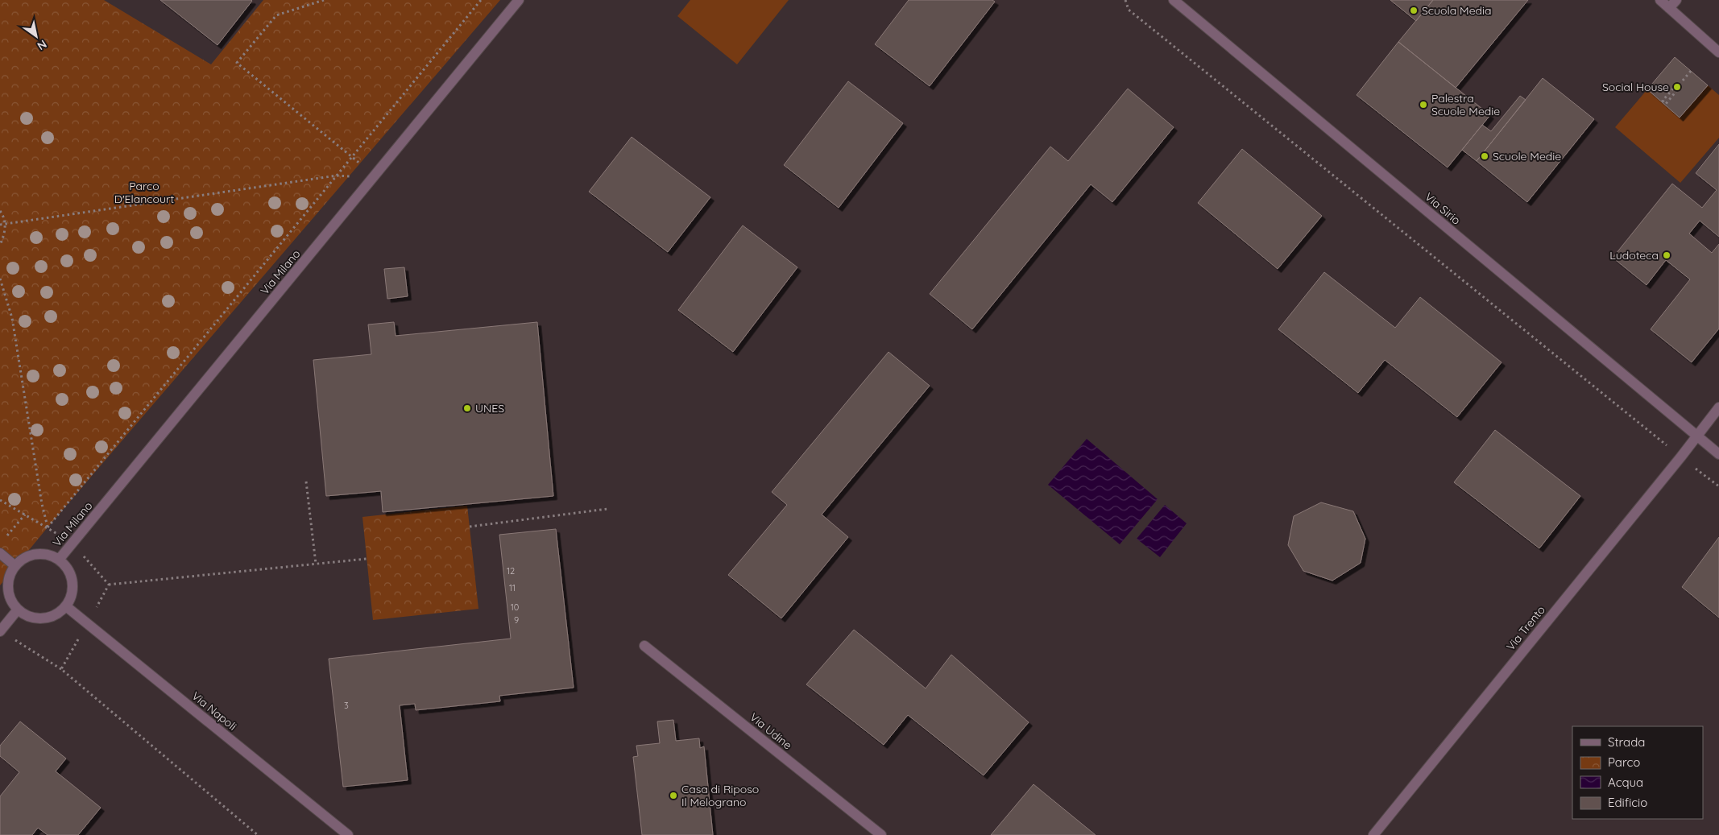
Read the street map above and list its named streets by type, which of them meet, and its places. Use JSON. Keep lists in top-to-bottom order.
{
  "streets": {
    "street": [
      "Via Sirio",
      "Via Milano",
      "Via Trento",
      "Via Napoli",
      "Via Udine"
    ]
  },
  "crossings": [
    ["Via Sirio", "Via Trento"],
    ["Via Milano", "Via Napoli"]
  ],
  "parks": ["Parco D'Elancourt"],
  "places": [
    "Scuola Media",
    "Social House",
    "Palestra Scuole Medie",
    "Scuole Medie",
    "Ludoteca",
    "UNES",
    "Casa di Riposo Il Melograno"
  ],
  "house_numbers": [
    "12",
    "11",
    "10",
    "9",
    "3"
  ],
  "legend": [
    "Strada",
    "Parco",
    "Acqua",
    "Edificio"
  ],
  "north": "bottom right"
}
